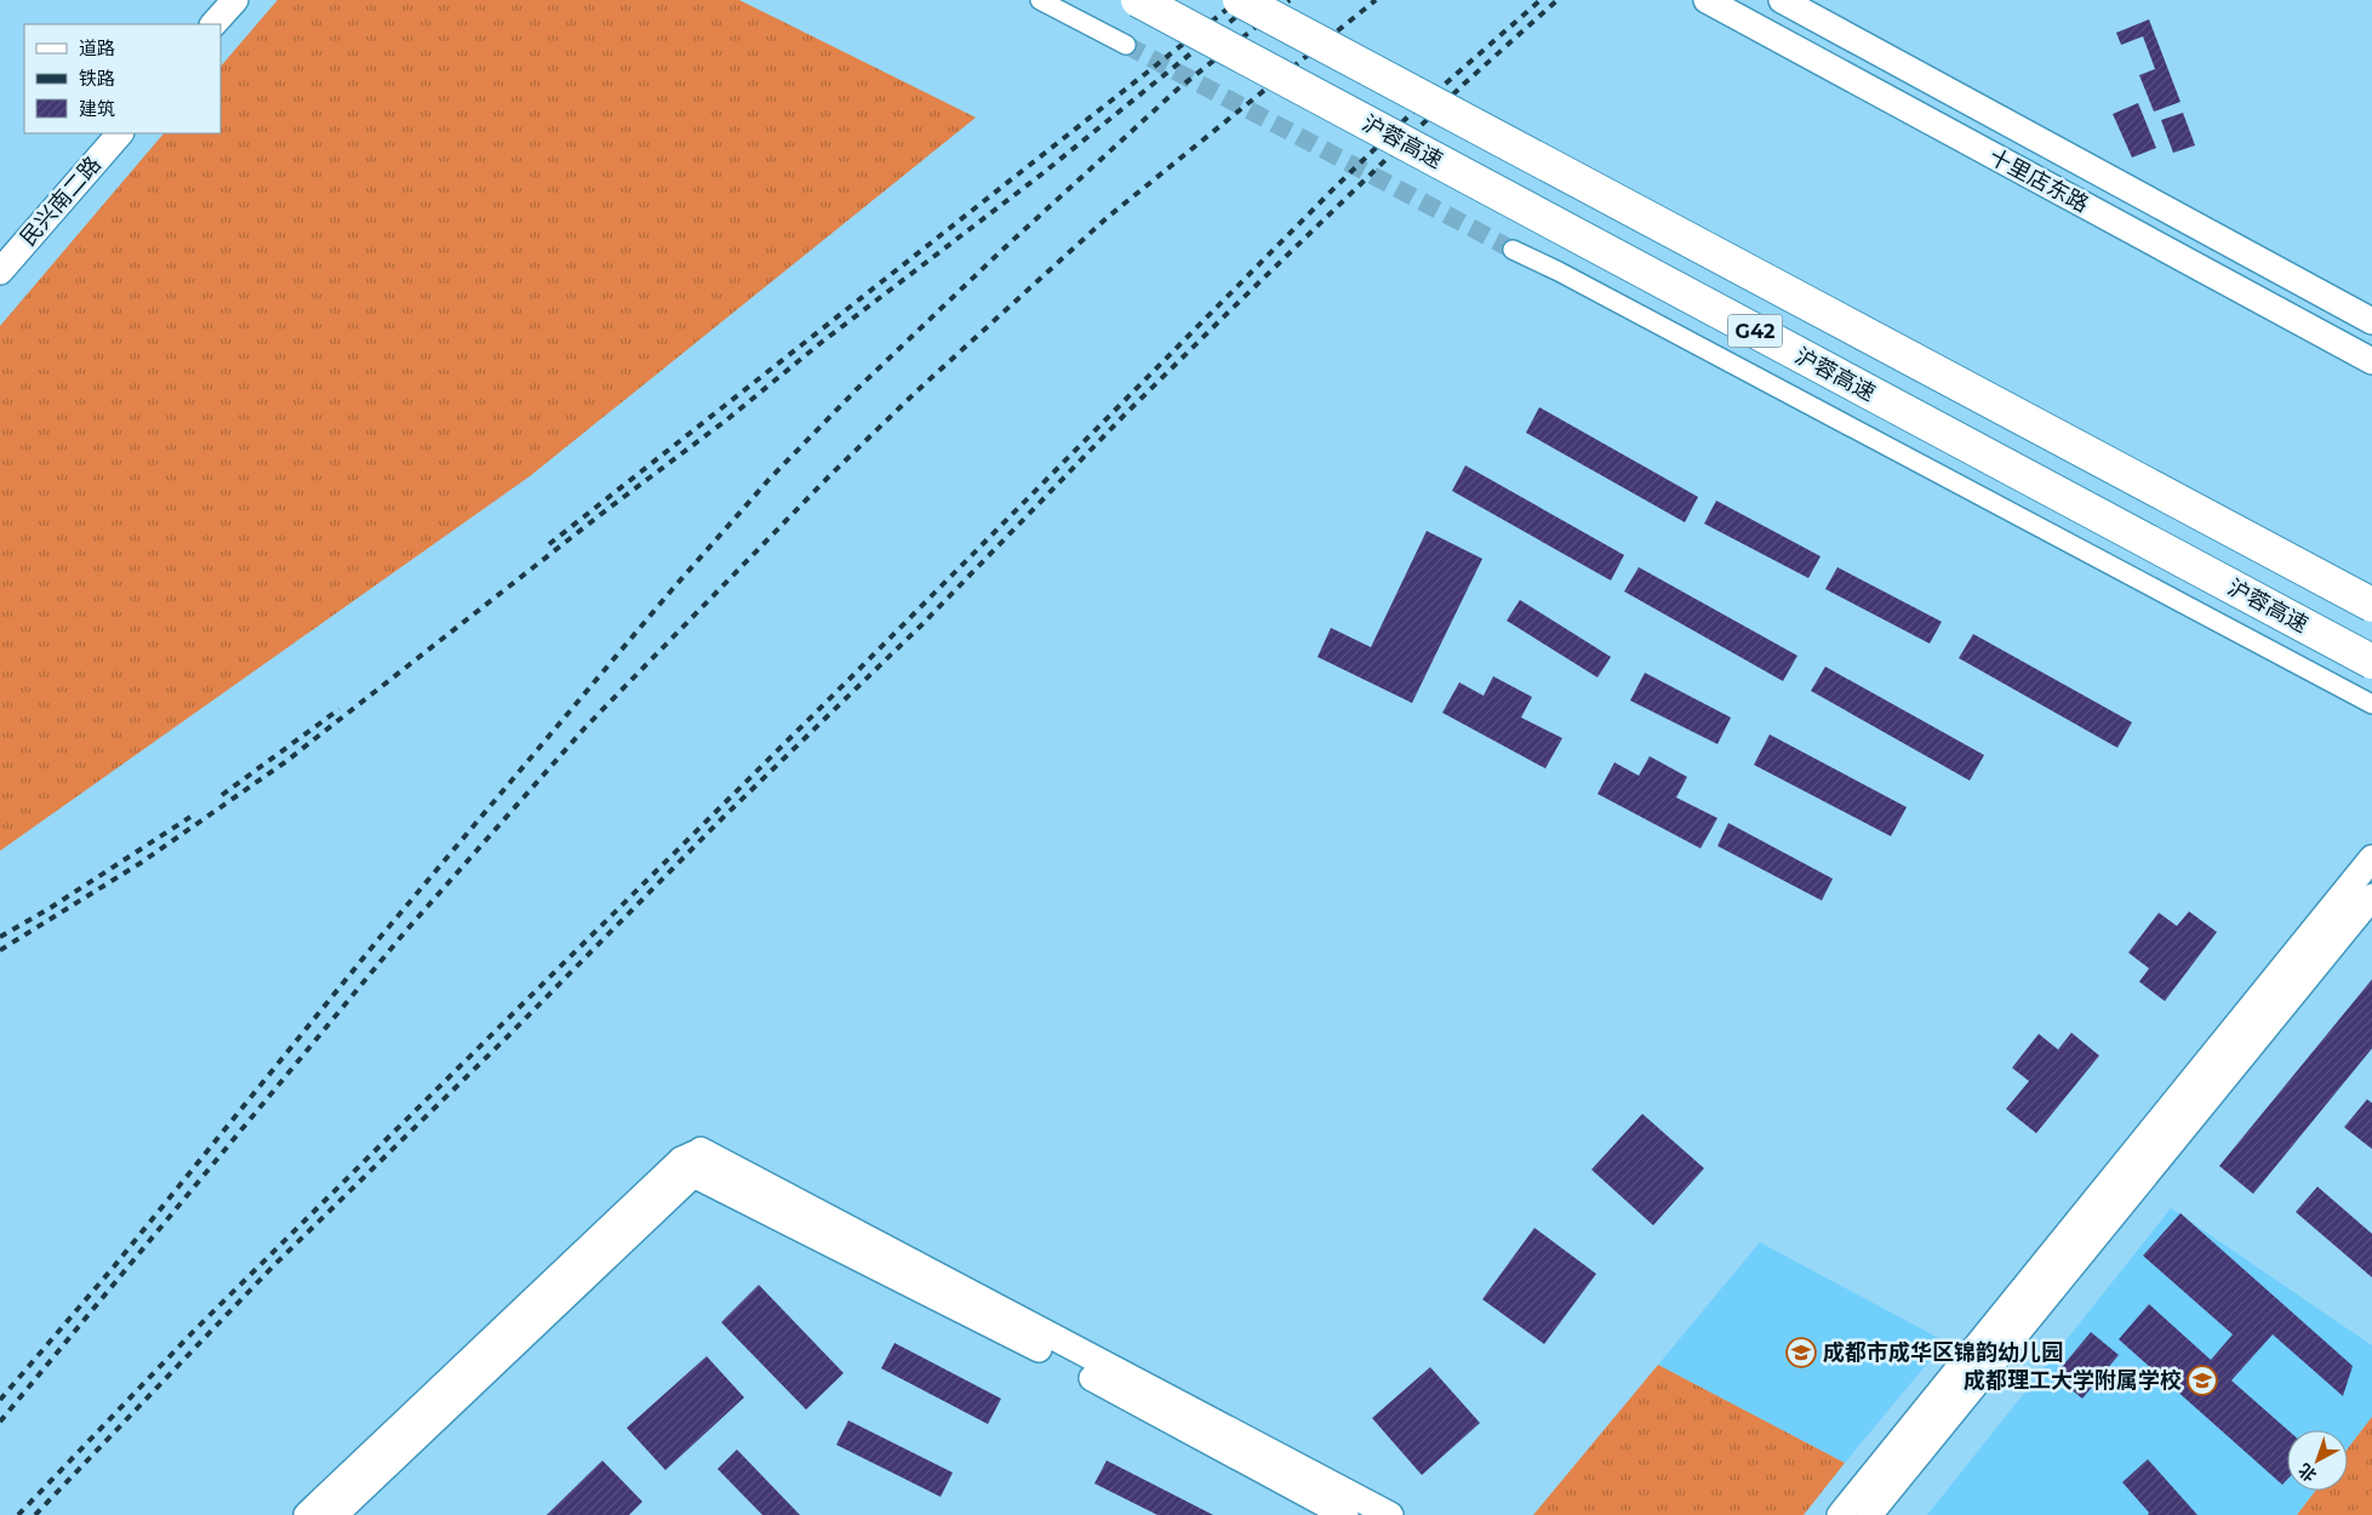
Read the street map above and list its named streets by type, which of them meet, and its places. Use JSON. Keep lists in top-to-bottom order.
{
  "streets": {
    "highway": ["沪蓉高速", "G42"],
    "street": ["十里店东路", "民兴南二路"]
  },
  "places": {
    "school or university": ["成都市成华区锦韵幼儿园", "成都理工大学附属学校"]
  },
  "legend": ["道路", "铁路", "建筑"],
  "north": "bottom left"
}
